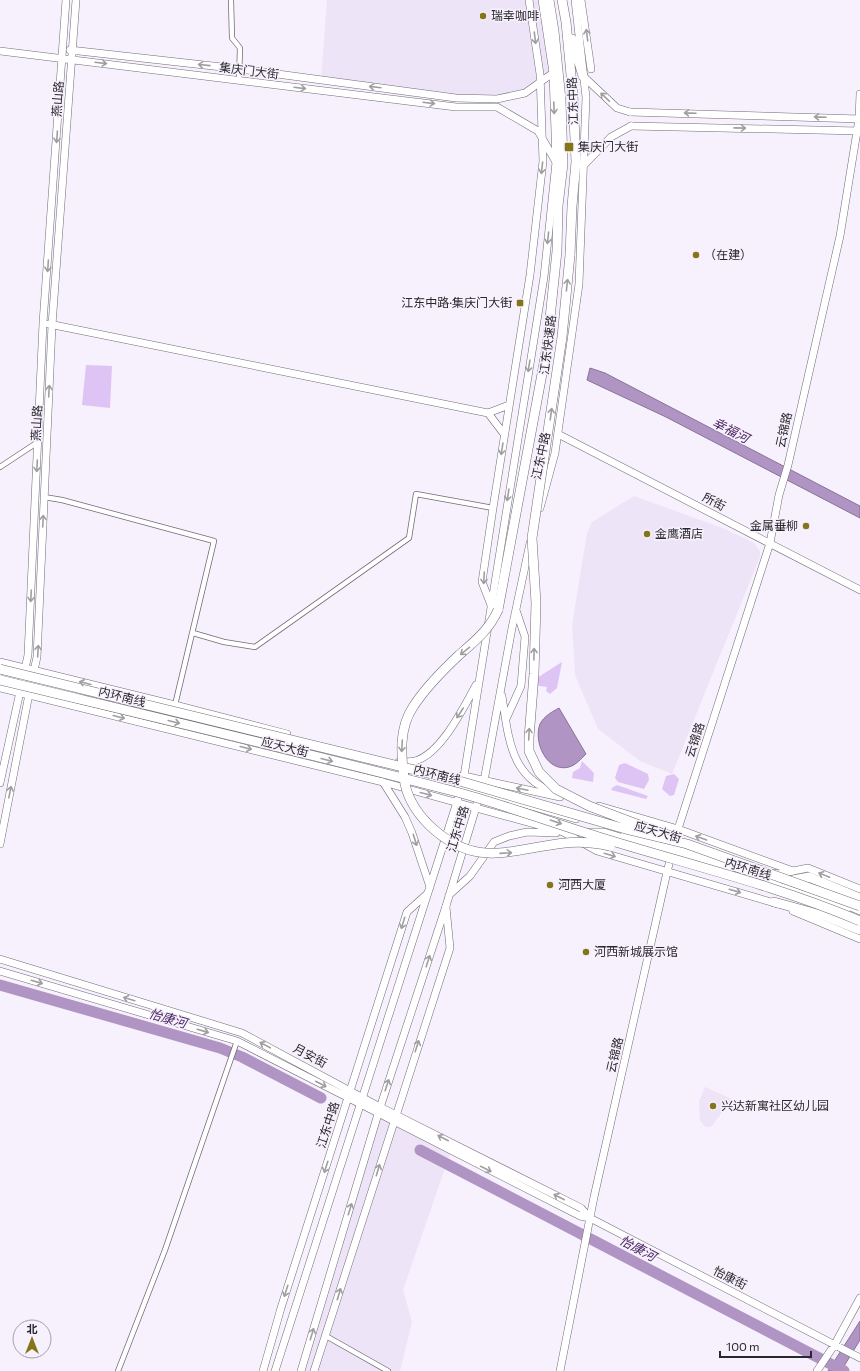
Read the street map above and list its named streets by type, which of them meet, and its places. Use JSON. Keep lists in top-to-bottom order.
{
  "streets": {
    "highway": ["江东快速路", "内环南线"],
    "street": [
      "集庆门大街",
      "燕山路",
      "江东中路",
      "云锦路",
      "所街",
      "应天大街",
      "月安街",
      "怡康街"
    ]
  },
  "crossings": [
    ["集庆门大街", "燕山路"],
    ["集庆门大街", "江东中路"],
    ["燕山路", "应天大街"],
    ["江东中路", "江东快速路"],
    ["江东中路", "所街"],
    ["江东中路", "应天大街"],
    ["江东中路", "月安街"],
    ["江东快速路", "内环南线"],
    ["云锦路", "所街"],
    ["云锦路", "应天大街"],
    ["云锦路", "月安街"],
    ["云锦路", "怡康街"],
    ["月安街", "怡康街"]
  ],
  "water": ["幸福河", "怡康河"],
  "places": {
    "other": [
      "瑞幸咖啡",
      "（在建）",
      "金属垂柳",
      "金鹰酒店",
      "河西大厦",
      "河西新城展示馆",
      "兴达新寓社区幼儿园"
    ],
    "transit": ["集庆门大街", "江东中路·集庆门大街"]
  },
  "scale_bar": "100 m",
  "north": "top"
}
